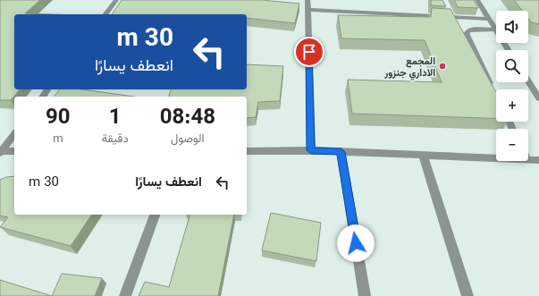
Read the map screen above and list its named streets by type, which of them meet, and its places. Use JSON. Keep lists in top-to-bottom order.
{
  "places": ["المجمع الاداري جنزور"],
  "page": {
    "map_buttons": ["+", "−"],
    "turn": ["30 m", "انعطف يسارًا"],
    "eta": [
      "08:48",
      "الوصول",
      "1",
      "دقيقة",
      "90",
      "m"
    ],
    "list": [
      {
        "name": "انعطف يسارًا",
        "value": "30 m"
      }
    ]
  }
}
